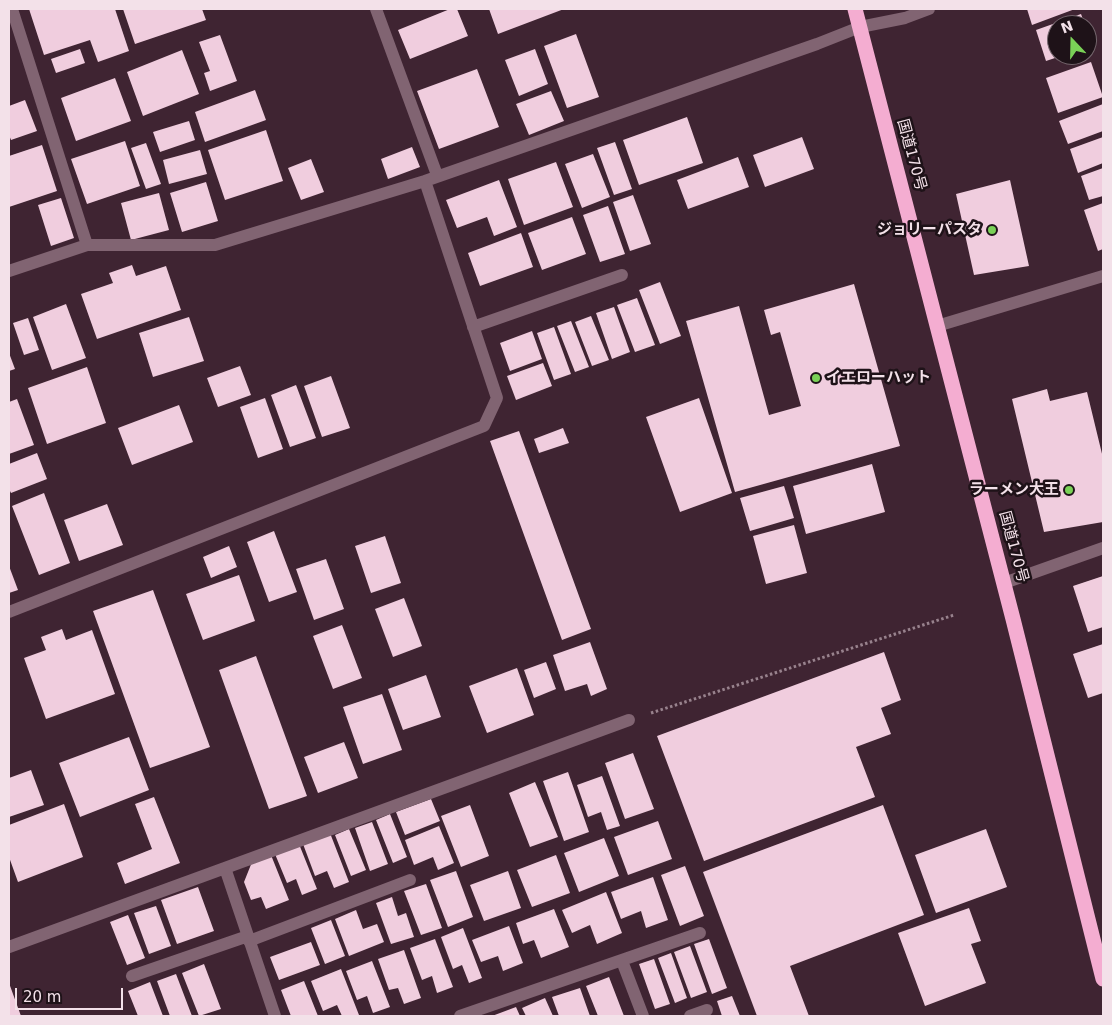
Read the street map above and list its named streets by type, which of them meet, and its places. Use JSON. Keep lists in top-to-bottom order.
{
  "streets": {
    "highway": ["国道170号"]
  },
  "places": ["ジョリーパスタ", "イエローハット", "ラーメン大王"],
  "scale_bar": "20 m",
  "north": "top"
}
